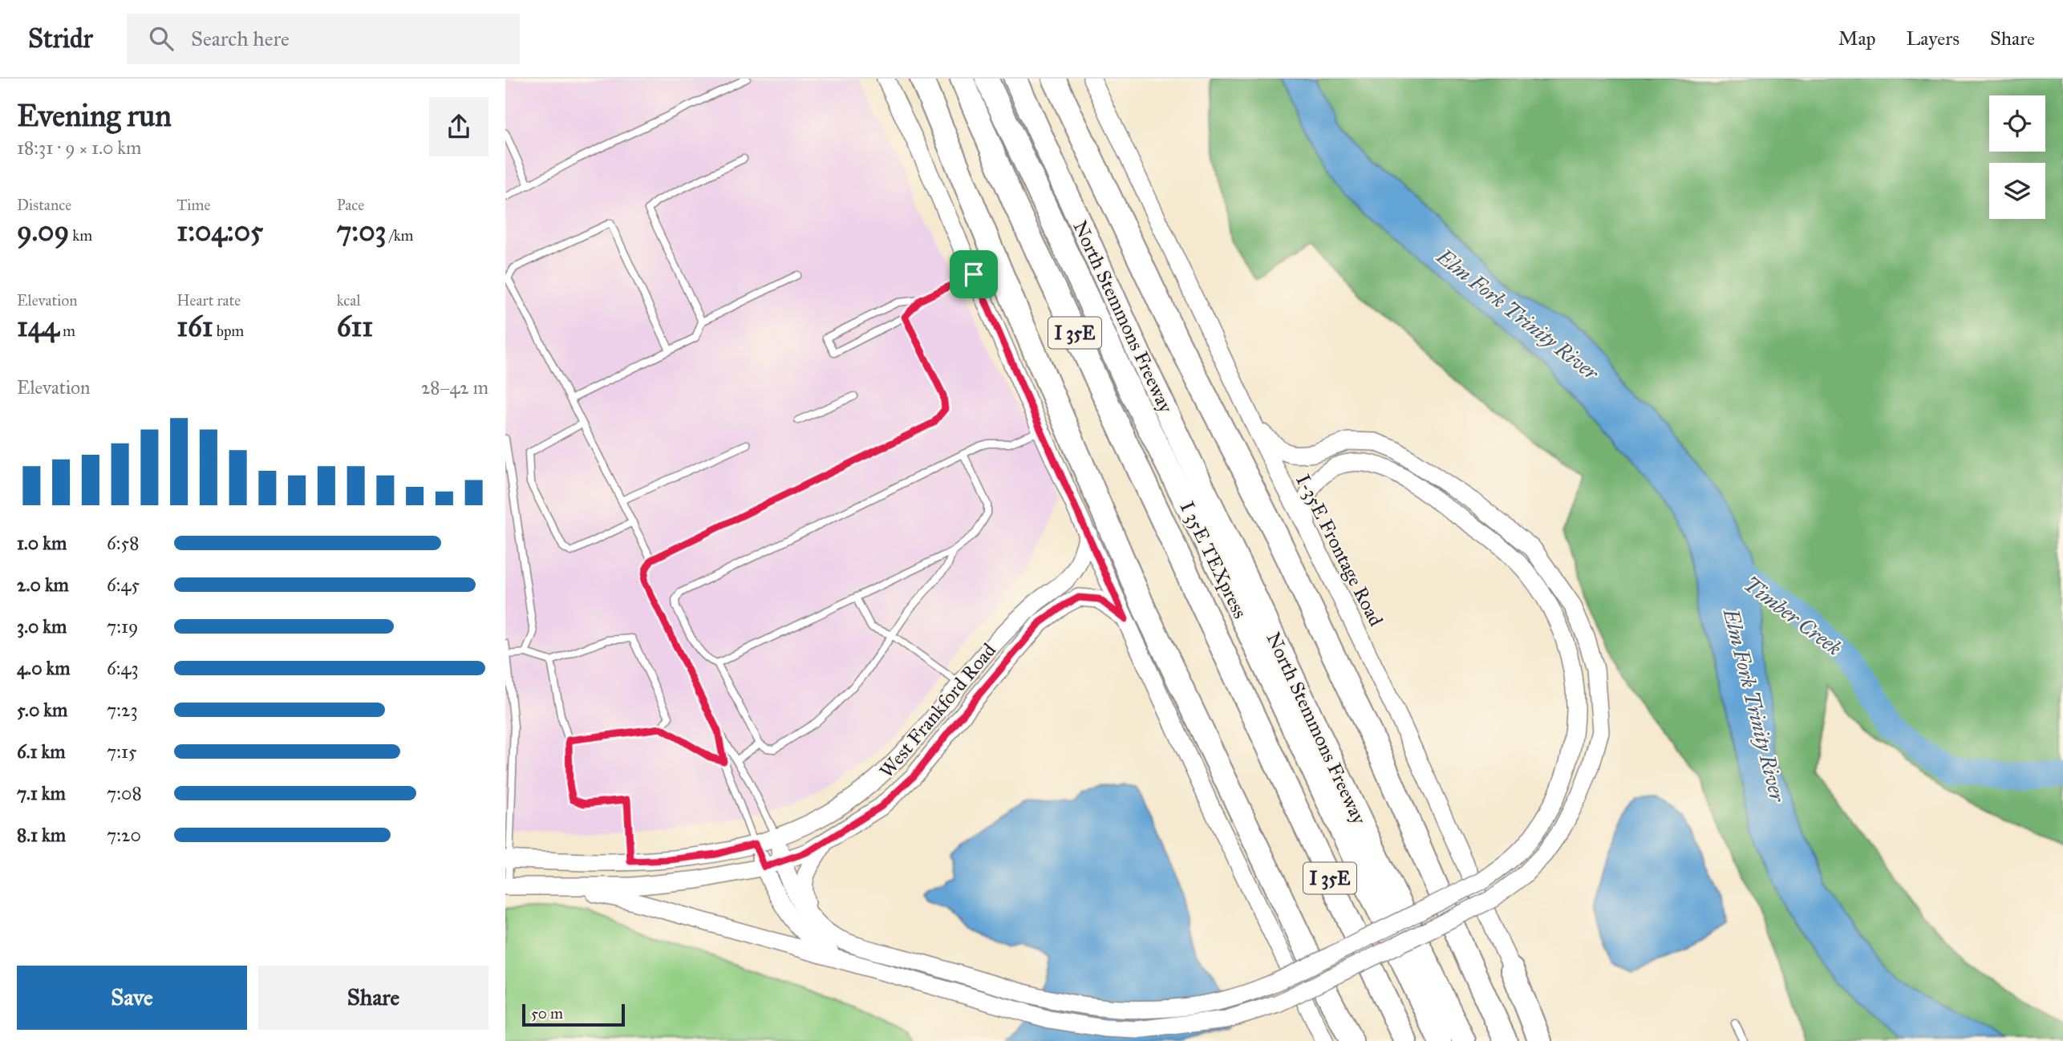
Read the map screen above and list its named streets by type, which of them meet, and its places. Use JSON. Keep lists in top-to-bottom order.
{
  "streets": {
    "highway": ["North Stemmons Freeway", "I 35E", "I 35E TEXpress"],
    "main road": ["I-35E Frontage Road", "West Frankford Road"]
  },
  "crossings": [
    ["North Stemmons Freeway", "I 35E TEXpress"]
  ],
  "water": ["Elm Fork Trinity River", "Timber Creek"],
  "scale_bar": "50 m",
  "page": {
    "header": "Stridr",
    "search": "Search here",
    "nav": ["Map", "Layers", "Share"],
    "heading": ["Evening run", "18:31 · 9 × 1.0 km"],
    "stats": [
      ["Distance", "9.09 km"],
      ["Time", "1:04:05"],
      ["Pace", "7:03 /km"],
      ["Elevation", "144 m"],
      ["Heart rate", "161 bpm"],
      ["kcal", "611"]
    ],
    "chart": ["Elevation", "28–42 m"],
    "list": [
      {
        "name": "1.0 km",
        "note": "6:58"
      },
      {
        "name": "2.0 km",
        "note": "6:45"
      },
      {
        "name": "3.0 km",
        "note": "7:19"
      },
      {
        "name": "4.0 km",
        "note": "6:43"
      },
      {
        "name": "5.0 km",
        "note": "7:23"
      },
      {
        "name": "6.1 km",
        "note": "7:15"
      },
      {
        "name": "7.1 km",
        "note": "7:08"
      },
      {
        "name": "8.1 km",
        "note": "7:20"
      }
    ],
    "buttons": ["Save", "Share"],
    "scale": "50 m"
  }
}
